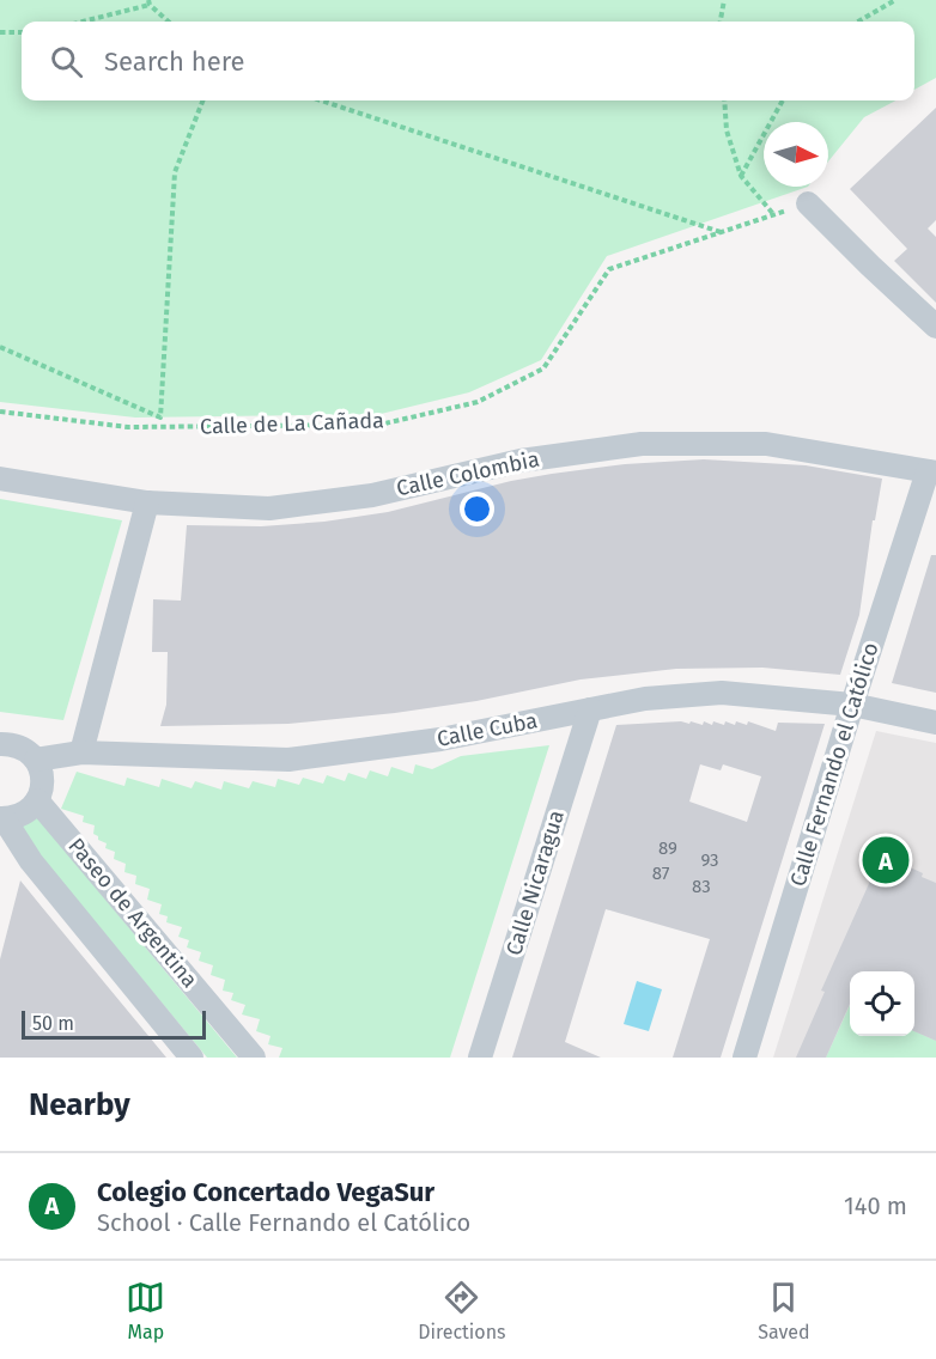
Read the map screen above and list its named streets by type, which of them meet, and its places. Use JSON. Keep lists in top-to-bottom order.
{
  "streets": {
    "street": [
      "Calle Colombia",
      "Calle Cuba",
      "Calle Fernando el Católico",
      "Calle Nicaragua",
      "Paseo de Argentina"
    ],
    "path": ["Calle de La Cañada"]
  },
  "crossings": [
    ["Calle Colombia", "Calle Fernando el Católico"],
    ["Calle Cuba", "Calle Fernando el Católico"],
    ["Calle Cuba", "Calle Nicaragua"]
  ],
  "house_numbers": [
    "89",
    "93",
    "87",
    "83"
  ],
  "scale_bar": "50 m",
  "north": "right",
  "page": {
    "search": "Search here",
    "pins": "A",
    "scale": "50 m",
    "heading": "Nearby",
    "list": [
      {
        "mark": "A",
        "name": "Colegio Concertado VegaSur",
        "note": "School · Calle Fernando el Católico",
        "value": "140 m"
      }
    ],
    "nav": ["Map", "Directions", "Saved"]
  }
}
